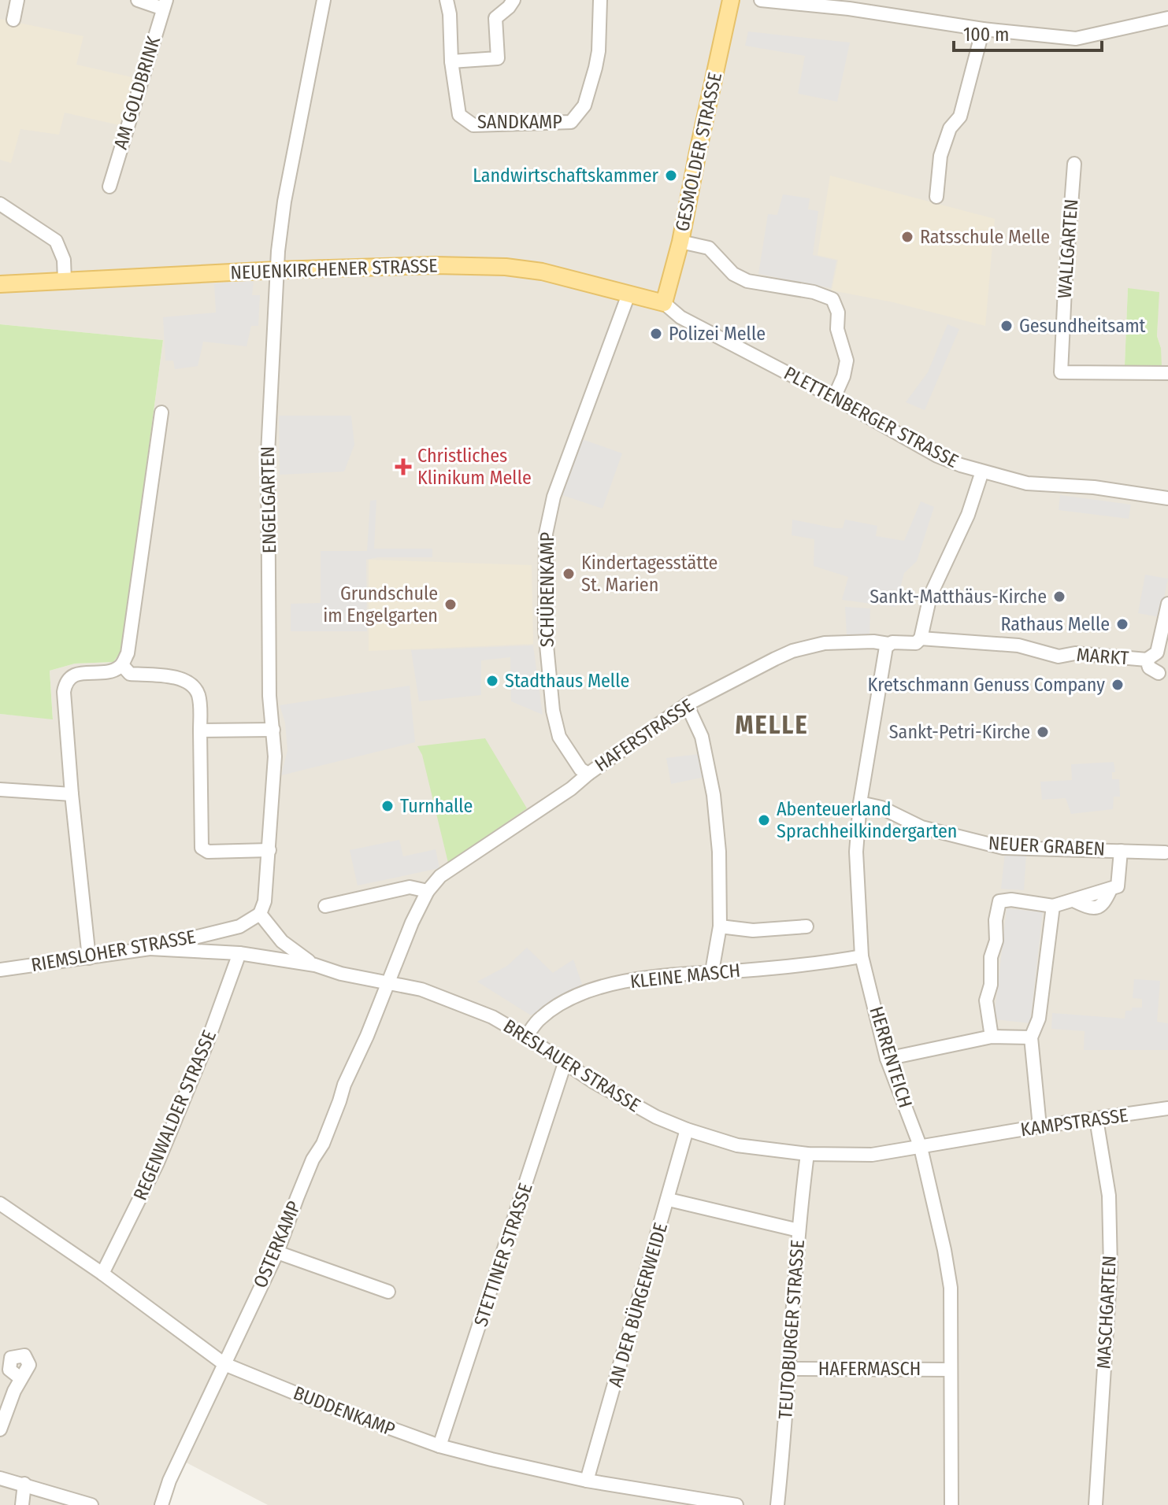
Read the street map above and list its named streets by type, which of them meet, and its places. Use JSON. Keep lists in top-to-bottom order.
{
  "streets": {
    "main road": ["GESMOLDER STRASSE", "NEUENKIRCHENER STRASSE"],
    "street": [
      "AM GOLDBRINK",
      "SANDKAMP",
      "WALLGARTEN",
      "PLETTENBERGER STRASSE",
      "ENGELGARTEN",
      "SCHÜRENKAMP",
      "MARKT",
      "HAFERSTRASSE",
      "NEUER GRABEN",
      "RIEMSLOHER STRASSE",
      "KLEINE MASCH",
      "HERRENTEICH",
      "BRESLAUER STRASSE",
      "REGENWALDER STRASSE",
      "KAMPSTRASSE",
      "OSTERKAMP",
      "STETTINER STRASSE",
      "AN DER BÜRGERWEIDE",
      "MASCHGARTEN",
      "TEUTOBURGER STRASSE",
      "HAFERMASCH",
      "BUDDENKAMP"
    ]
  },
  "crossings": [
    ["GESMOLDER STRASSE", "NEUENKIRCHENER STRASSE"],
    ["GESMOLDER STRASSE", "PLETTENBERGER STRASSE"],
    ["NEUENKIRCHENER STRASSE", "PLETTENBERGER STRASSE"],
    ["NEUENKIRCHENER STRASSE", "ENGELGARTEN"],
    ["NEUENKIRCHENER STRASSE", "SCHÜRENKAMP"],
    ["ENGELGARTEN", "RIEMSLOHER STRASSE"],
    ["ENGELGARTEN", "BRESLAUER STRASSE"],
    ["SCHÜRENKAMP", "HAFERSTRASSE"],
    ["HAFERSTRASSE", "HERRENTEICH"],
    ["HAFERSTRASSE", "BRESLAUER STRASSE"],
    ["HAFERSTRASSE", "OSTERKAMP"],
    ["NEUER GRABEN", "HERRENTEICH"],
    ["RIEMSLOHER STRASSE", "BRESLAUER STRASSE"],
    ["KLEINE MASCH", "HERRENTEICH"],
    ["KLEINE MASCH", "BRESLAUER STRASSE"],
    ["HERRENTEICH", "BRESLAUER STRASSE"],
    ["HERRENTEICH", "HAFERMASCH"],
    ["BRESLAUER STRASSE", "REGENWALDER STRASSE"],
    ["BRESLAUER STRASSE", "KAMPSTRASSE"],
    ["BRESLAUER STRASSE", "OSTERKAMP"],
    ["BRESLAUER STRASSE", "STETTINER STRASSE"],
    ["BRESLAUER STRASSE", "AN DER BÜRGERWEIDE"],
    ["BRESLAUER STRASSE", "TEUTOBURGER STRASSE"],
    ["REGENWALDER STRASSE", "BUDDENKAMP"],
    ["KAMPSTRASSE", "MASCHGARTEN"],
    ["OSTERKAMP", "BUDDENKAMP"],
    ["STETTINER STRASSE", "BUDDENKAMP"],
    ["AN DER BÜRGERWEIDE", "BUDDENKAMP"],
    ["TEUTOBURGER STRASSE", "HAFERMASCH"]
  ],
  "districts": ["MELLE"],
  "places": {
    "other": [
      "Landwirtschaftskammer",
      "Ratsschule Melle",
      "Gesundheitsamt",
      "Polizei Melle",
      "Kindertagesstätte St. Marien",
      "Sankt-Matthäus-Kirche",
      "Grundschule im Engelgarten",
      "Rathaus Melle",
      "Stadthaus Melle",
      "Kretschmann Genuss Company",
      "Sankt-Petri-Kirche",
      "Turnhalle",
      "Abenteuerland Sprachheilkindergarten"
    ],
    "health": ["Christliches Klinikum Melle"]
  },
  "scale_bar": "100 m"
}
